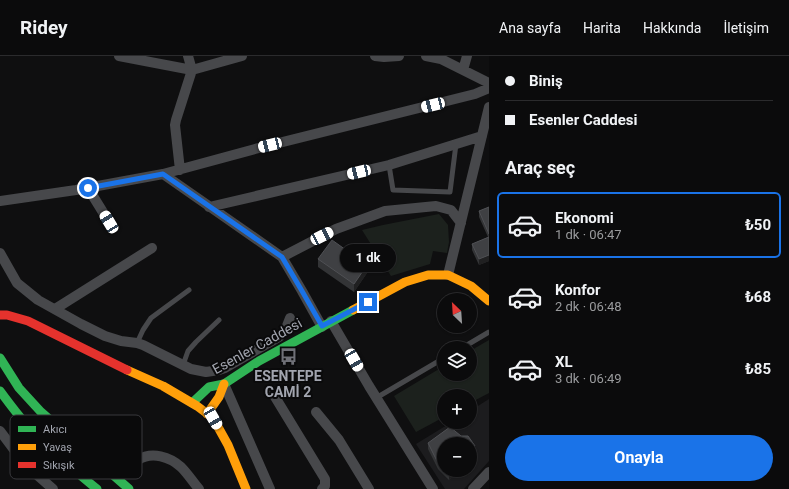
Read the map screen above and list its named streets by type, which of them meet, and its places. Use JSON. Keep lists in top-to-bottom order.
{
  "streets": {
    "main road": ["Esenler Caddesi"]
  },
  "places": {
    "bus stop": ["ESENTEPE CAMİ 2"]
  },
  "legend": ["Akıcı", "Yavaş", "Sıkışık"],
  "north": "top left",
  "page": {
    "header": "Ridey",
    "nav": [
      "Ana sayfa",
      "Harita",
      "Hakkında",
      "İletişim"
    ],
    "banner": ["Biniş", "Esenler Caddesi"],
    "heading": "Araç seç",
    "list": [
      {
        "name": "Ekonomi",
        "note": "1 dk · 06:47",
        "value": "₺50"
      },
      {
        "name": "Konfor",
        "note": "2 dk · 06:48",
        "value": "₺68"
      },
      {
        "name": "XL",
        "note": "3 dk · 06:49",
        "value": "₺85"
      }
    ],
    "bubble": "1 dk",
    "map_buttons": ["+", "−"],
    "buttons": "Onayla"
  }
}
